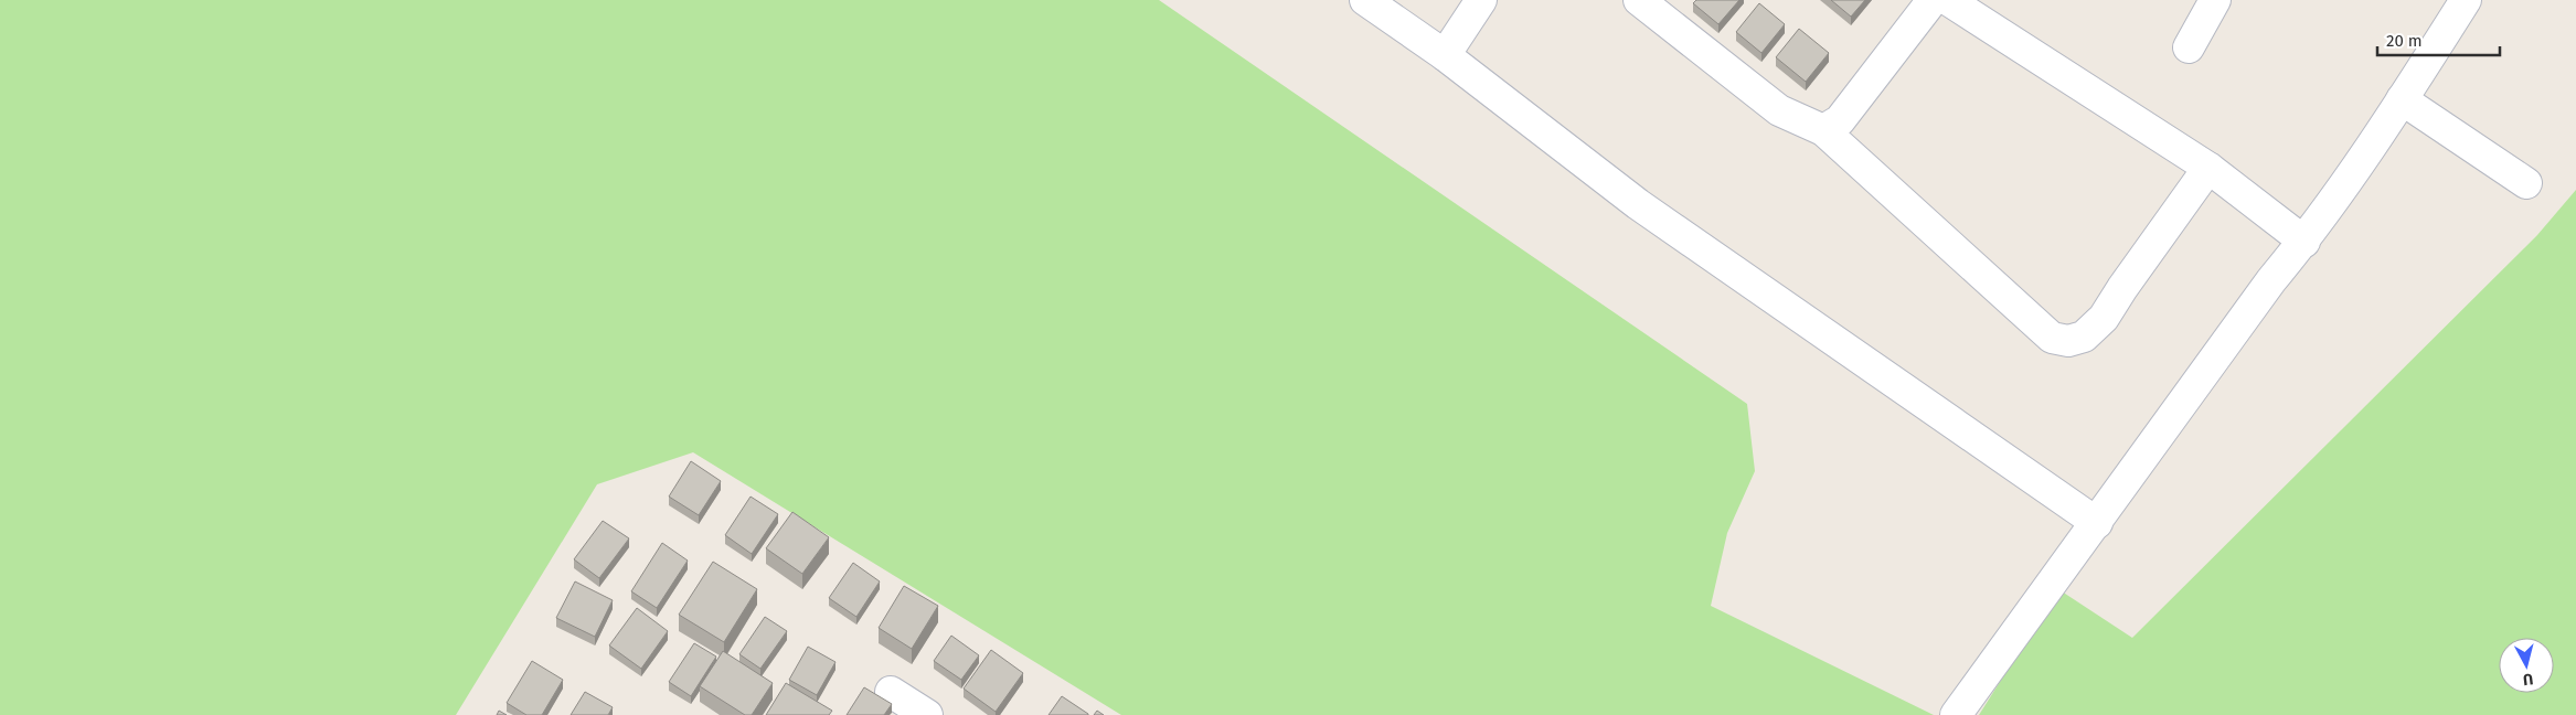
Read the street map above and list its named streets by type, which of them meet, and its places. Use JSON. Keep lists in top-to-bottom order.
{
  "scale_bar": "20 m",
  "north": "bottom"
}
